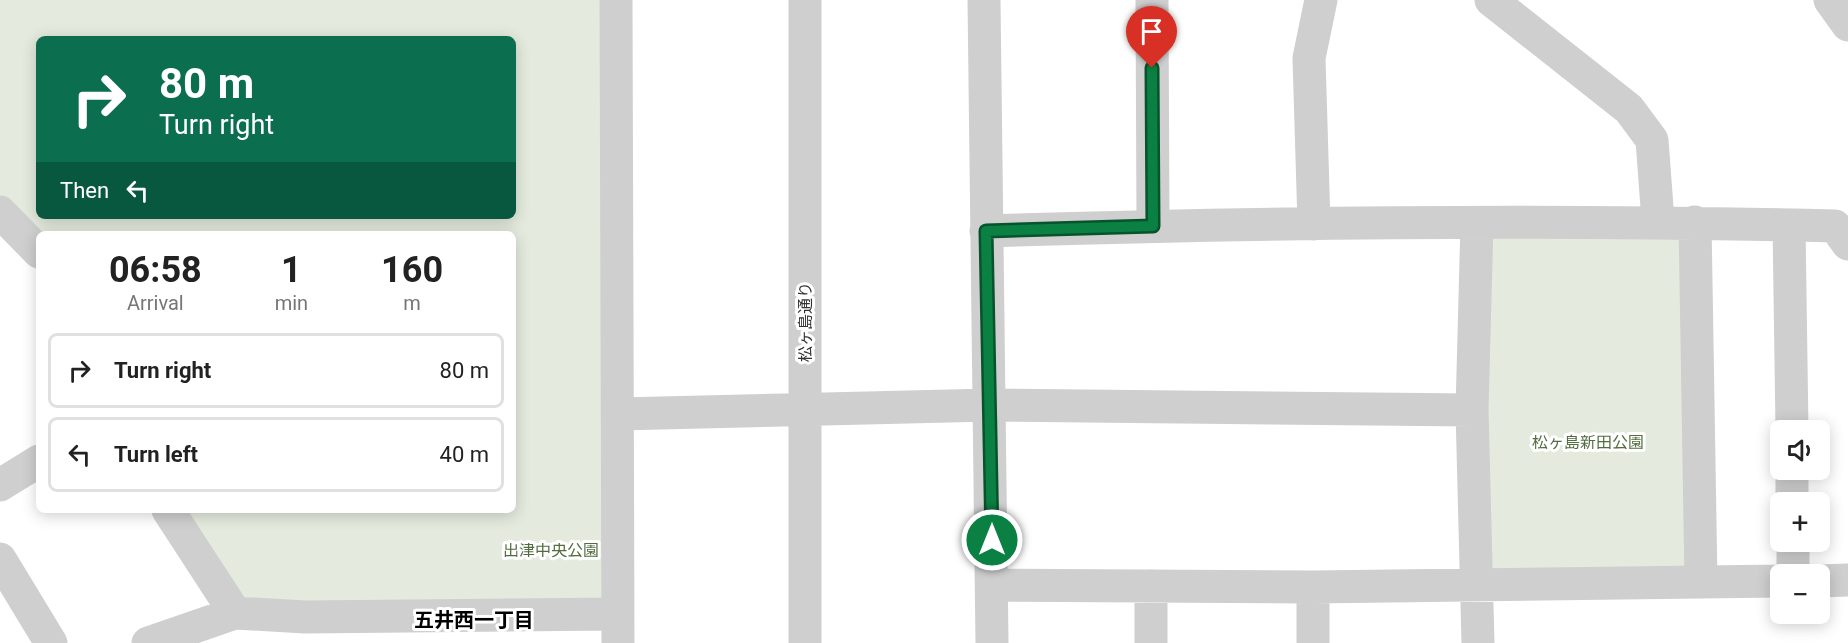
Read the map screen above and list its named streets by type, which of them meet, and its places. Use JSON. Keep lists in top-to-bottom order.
{
  "streets": {
    "street": ["松ヶ島通り"]
  },
  "districts": ["五井西一丁目"],
  "parks": ["松ヶ島新田公園", "出津中央公園"],
  "page": {
    "turn": ["80 m", "Turn right"],
    "then": "Then",
    "eta": [
      "06:58",
      "Arrival",
      "1",
      "min",
      "160",
      "m"
    ],
    "list": [
      {
        "name": "Turn right",
        "value": "80 m"
      },
      {
        "name": "Turn left",
        "value": "40 m"
      }
    ],
    "map_buttons": ["+", "−"]
  }
}
